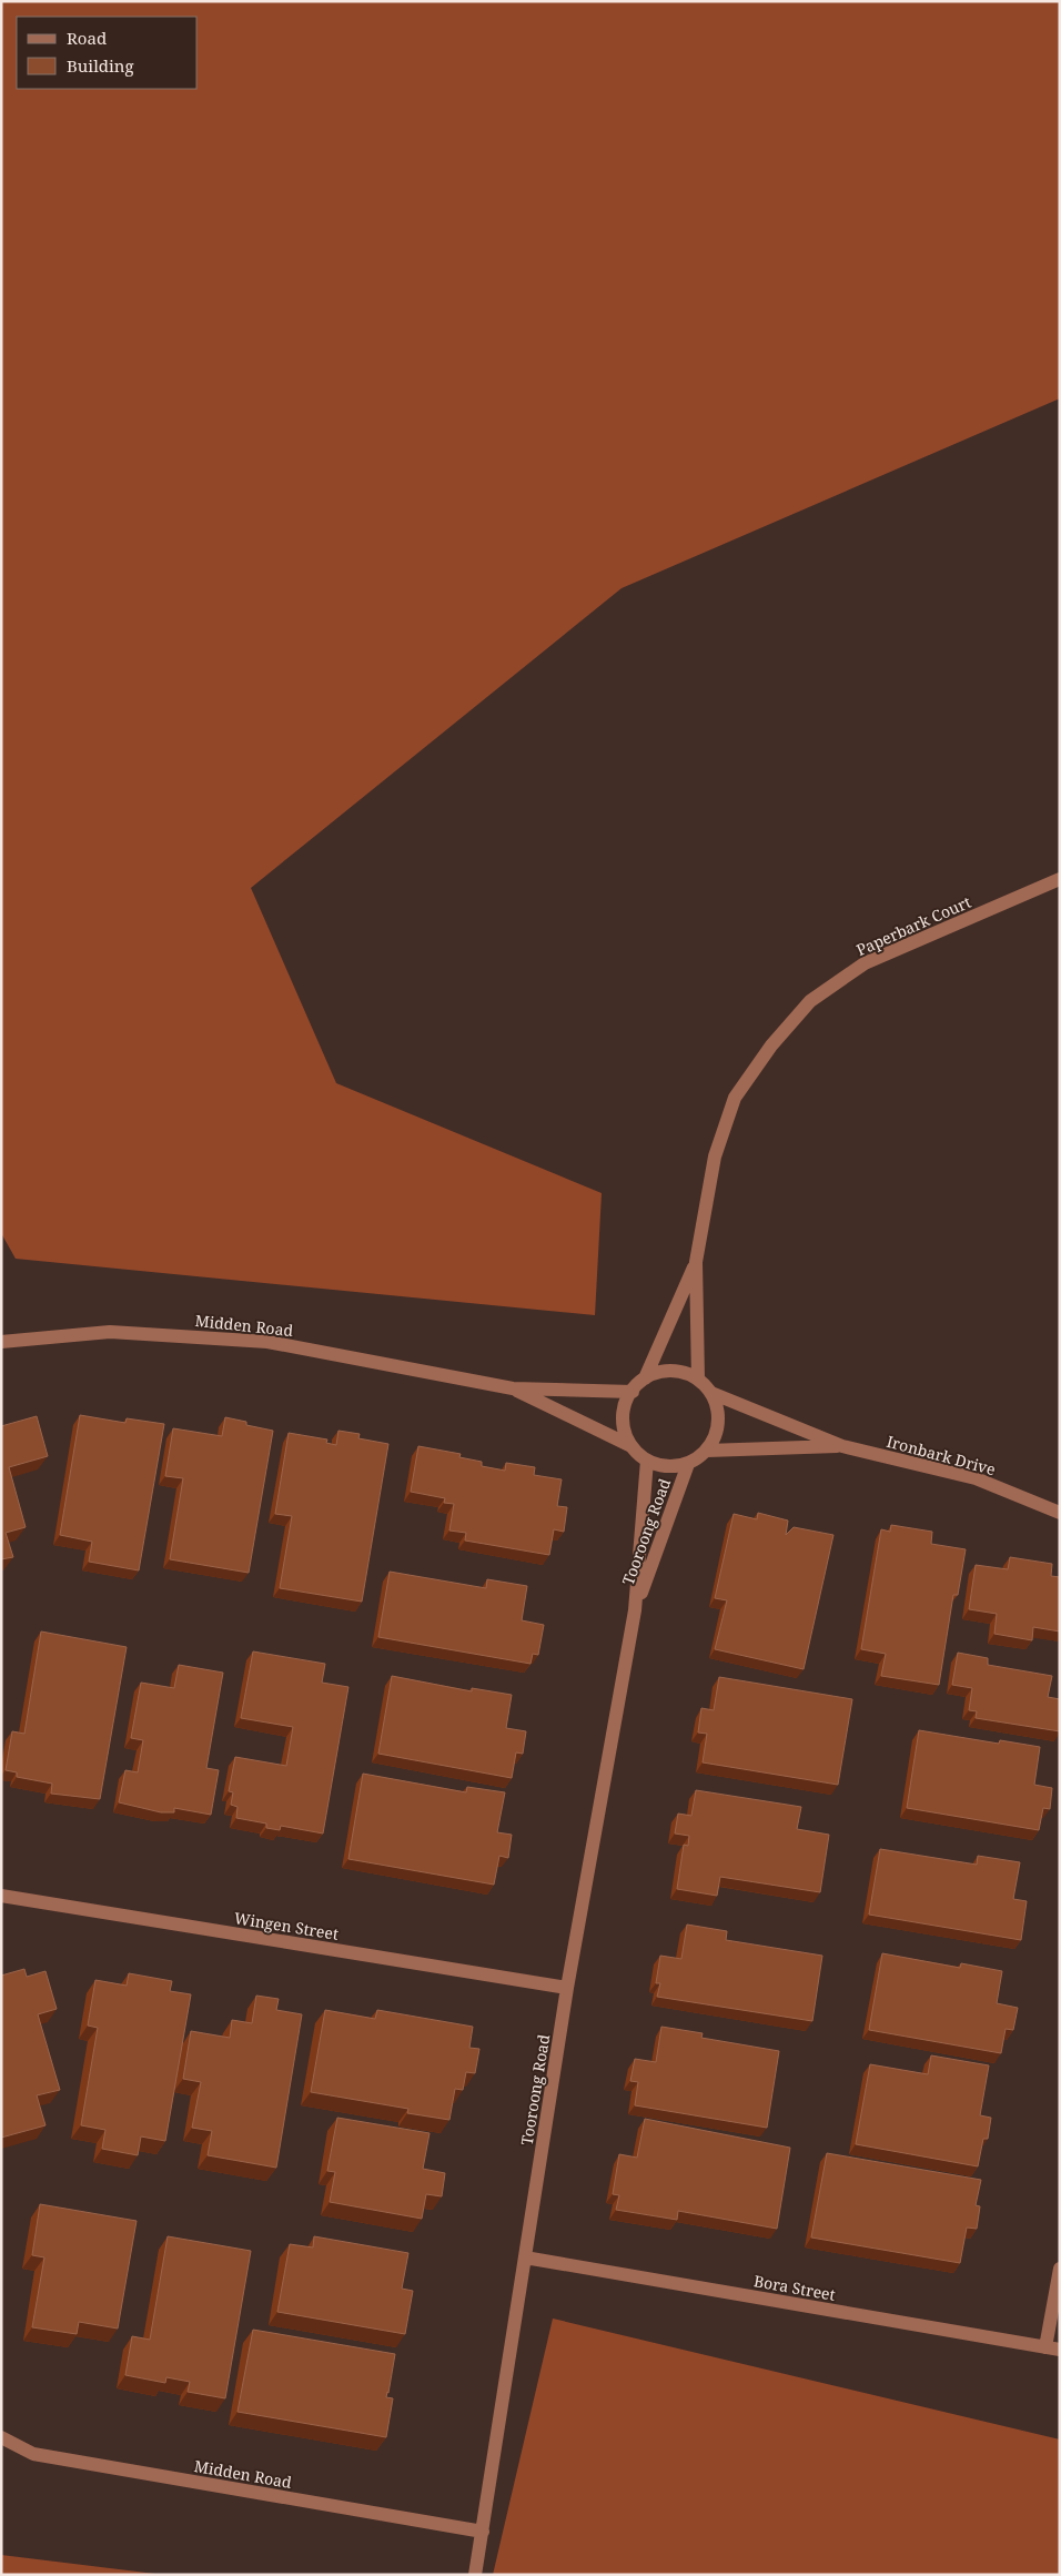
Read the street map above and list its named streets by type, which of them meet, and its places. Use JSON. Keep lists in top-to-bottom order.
{
  "streets": {
    "street": [
      "Paperbark Court",
      "Midden Road",
      "Ironbark Drive",
      "Tooroong Road",
      "Wingen Street",
      "Bora Street"
    ]
  },
  "crossings": [
    ["Paperbark Court", "Midden Road"],
    ["Paperbark Court", "Ironbark Drive"],
    ["Paperbark Court", "Tooroong Road"],
    ["Midden Road", "Ironbark Drive"],
    ["Midden Road", "Tooroong Road"],
    ["Ironbark Drive", "Tooroong Road"],
    ["Tooroong Road", "Wingen Street"],
    ["Tooroong Road", "Bora Street"]
  ],
  "legend": ["Road", "Building"]
}
